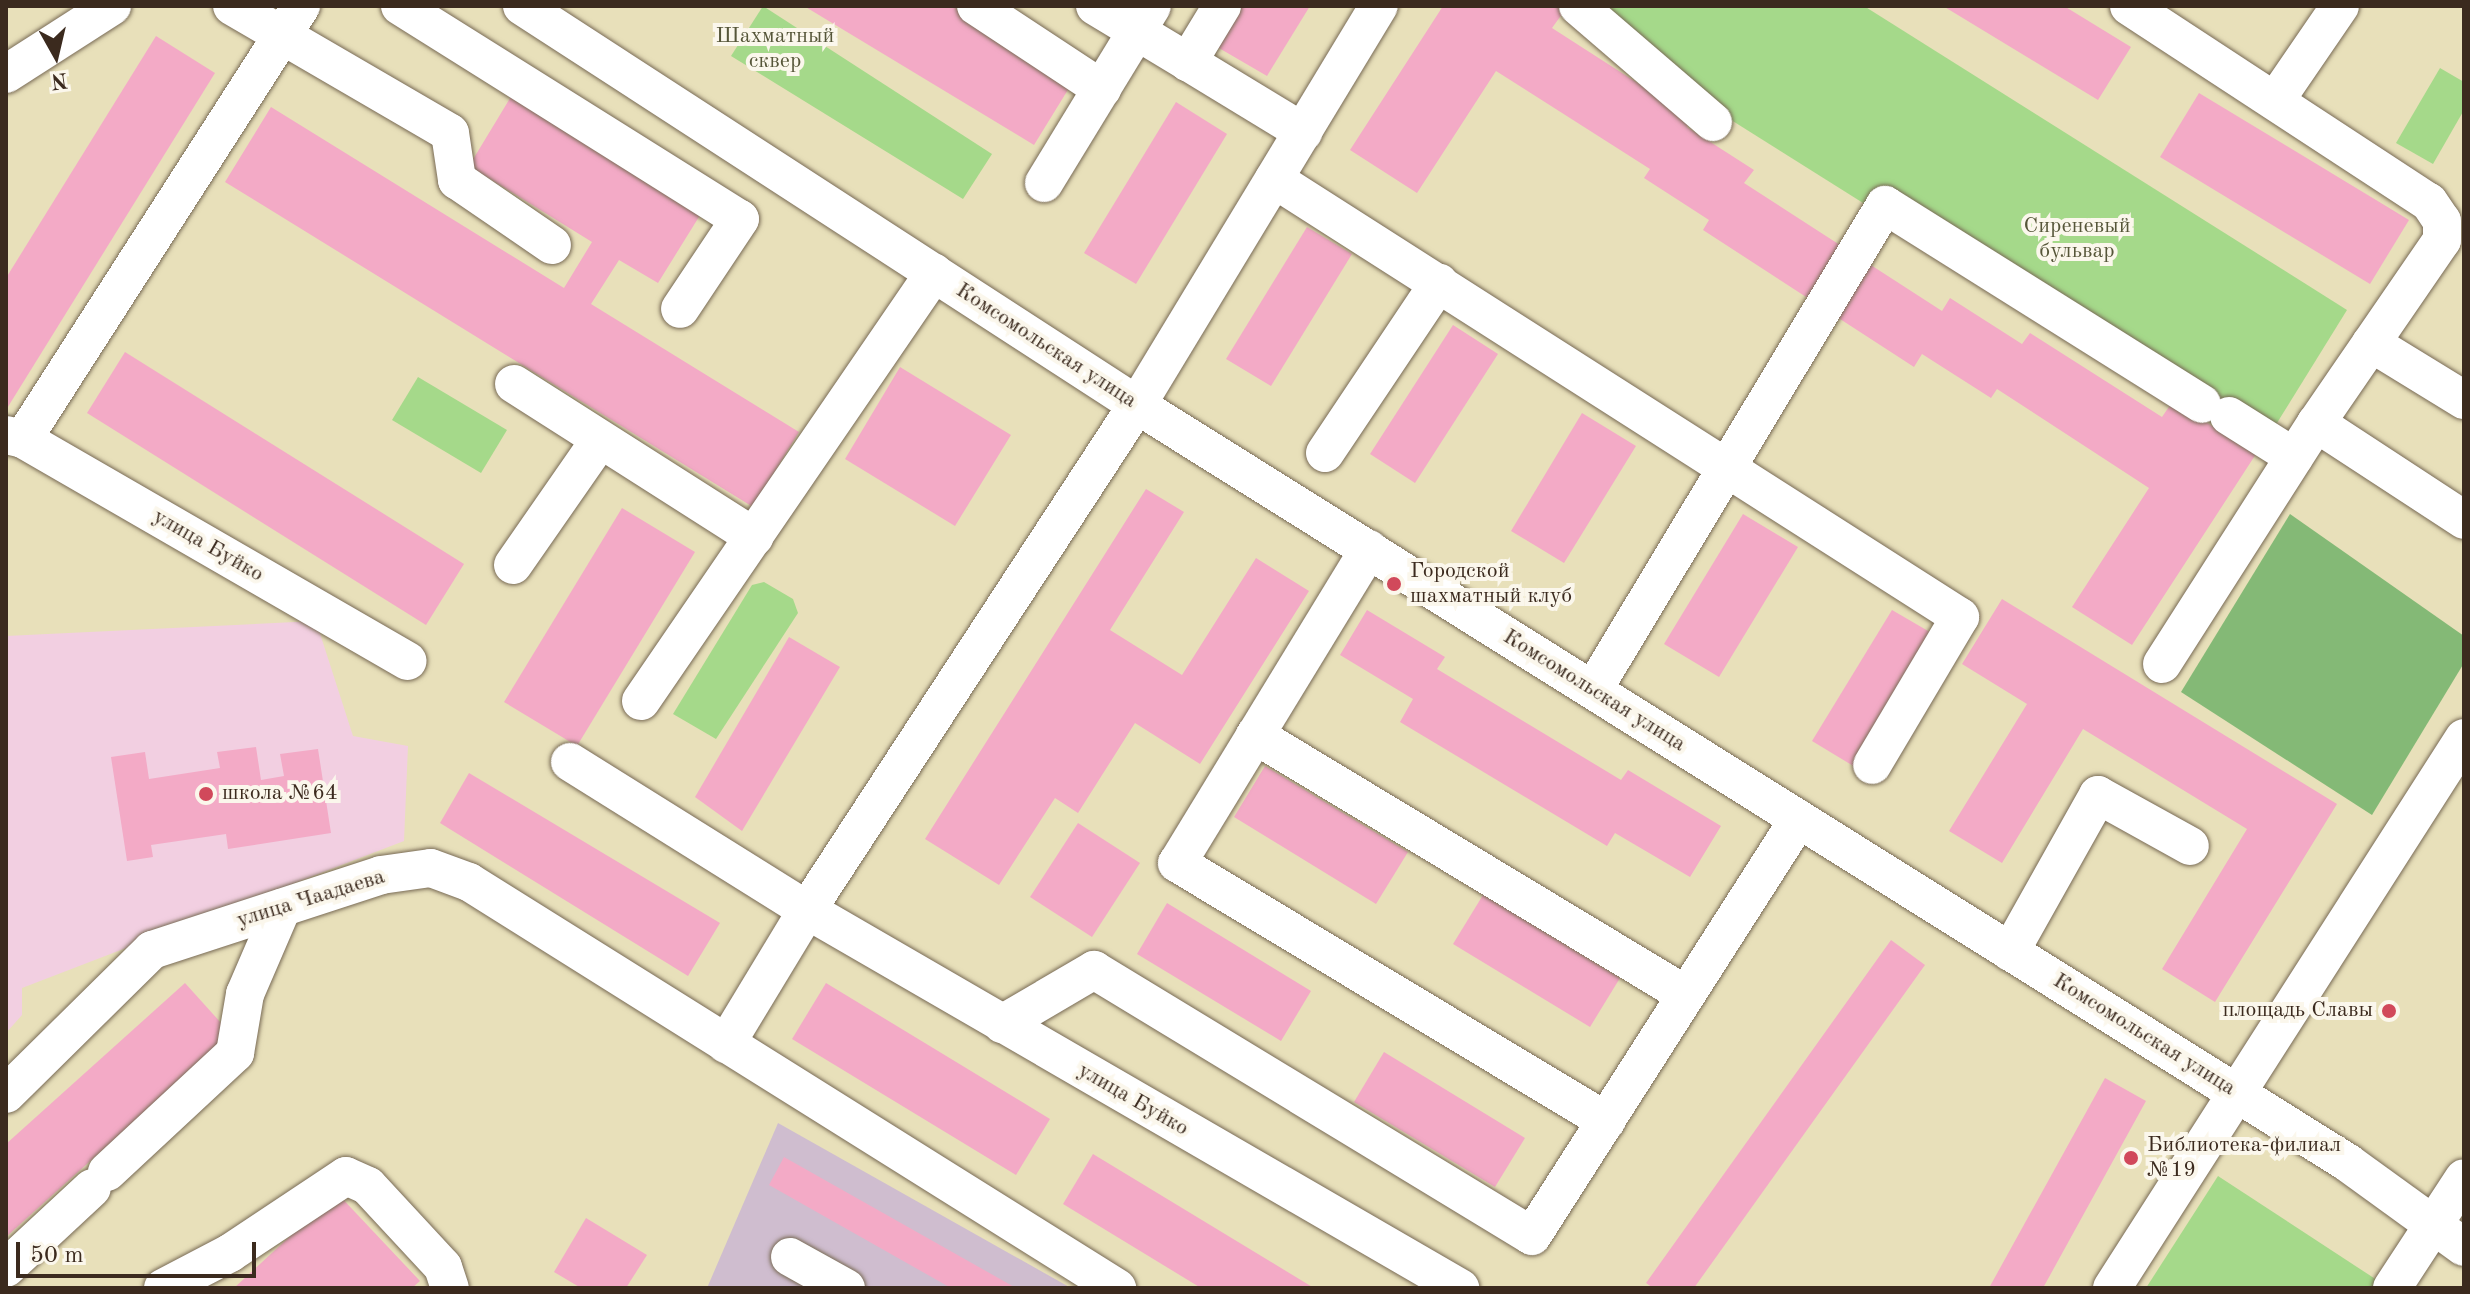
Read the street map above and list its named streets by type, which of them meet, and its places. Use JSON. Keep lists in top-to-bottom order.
{
  "streets": {
    "street": ["Комсомольская улица", "улица Буйко", "улица Чаадаева"]
  },
  "parks": ["Шахматный сквер", "Сиреневый бульвар"],
  "places": [
    "Городской шахматный клуб",
    "школа №64",
    "площадь Славы",
    "Библиотека-филиал №19"
  ],
  "scale_bar": "50 m",
  "north": "bottom"
}
